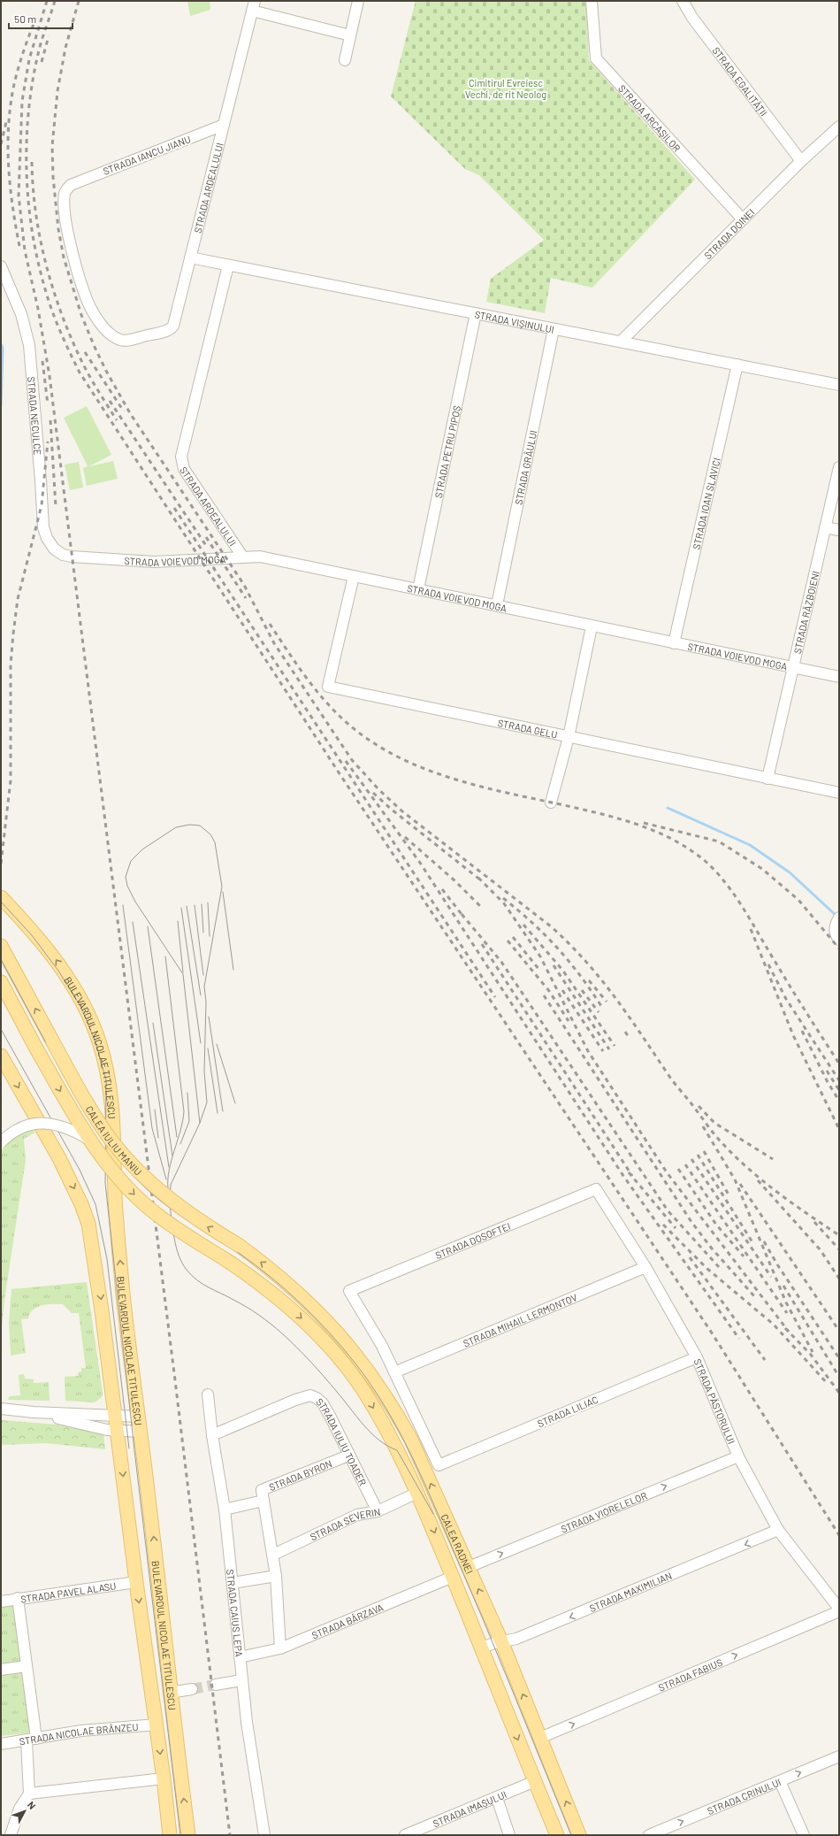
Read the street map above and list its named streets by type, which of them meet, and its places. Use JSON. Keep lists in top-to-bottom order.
{
  "streets": {
    "main road": ["BULEVARDUL NICOLAE TITULESCU", "CALEA IULIU MANIU", "CALEA RADNEI"],
    "street": [
      "STRADA EGALITĂȚII",
      "STRADA ARCAȘILOR",
      "STRADA IANCU JIANU",
      "STRADA ARDEALULUI",
      "STRADA DOINEI",
      "STRADA VIȘINULUI",
      "STRADA NECULCE",
      "STRADA PETRU PIPOȘ",
      "STRADA GRÂULUI",
      "STRADA IOAN SLAVICI",
      "STRADA VOIEVOD MOGA",
      "STRADA RĂZBOIENI",
      "STRADA GELU",
      "STRADA DOSOFTEI",
      "STRADA MIHAIL LERMONTOV",
      "STRADA PĂSTORULUI",
      "STRADA LILIAC",
      "STRADA IULIU TOADER",
      "STRADA BYRON",
      "STRADA VIORELELOR",
      "STRADA SEVERIN",
      "STRADA PAVEL ALASU",
      "STRADA MAXIMILIAN",
      "STRADA CAIUS LEPA",
      "STRADA BÂRZAVA",
      "STRADA FABIUS",
      "STRADA NICOLAE BRÂNZEU",
      "STRADA CRINULUI",
      "STRADA IMAȘULUI"
    ]
  },
  "crossings": [
    ["STRADA EGALITĂȚII", "STRADA DOINEI"],
    ["STRADA ARCAȘILOR", "STRADA DOINEI"],
    ["STRADA IANCU JIANU", "STRADA ARDEALULUI"],
    ["STRADA ARDEALULUI", "STRADA VIȘINULUI"],
    ["STRADA ARDEALULUI", "STRADA VOIEVOD MOGA"],
    ["STRADA DOINEI", "STRADA VIȘINULUI"],
    ["STRADA VIȘINULUI", "STRADA PETRU PIPOȘ"],
    ["STRADA VIȘINULUI", "STRADA GRÂULUI"],
    ["STRADA VIȘINULUI", "STRADA IOAN SLAVICI"],
    ["STRADA NECULCE", "STRADA VOIEVOD MOGA"],
    ["STRADA PETRU PIPOȘ", "STRADA VOIEVOD MOGA"],
    ["STRADA GRÂULUI", "STRADA VOIEVOD MOGA"],
    ["STRADA IOAN SLAVICI", "STRADA VOIEVOD MOGA"],
    ["STRADA VOIEVOD MOGA", "STRADA RĂZBOIENI"],
    ["STRADA VOIEVOD MOGA", "STRADA GELU"],
    ["STRADA RĂZBOIENI", "STRADA GELU"],
    ["BULEVARDUL NICOLAE TITULESCU", "STRADA PAVEL ALASU"],
    ["BULEVARDUL NICOLAE TITULESCU", "STRADA NICOLAE BRÂNZEU"],
    ["CALEA IULIU MANIU", "CALEA RADNEI"],
    ["STRADA DOSOFTEI", "STRADA MIHAIL LERMONTOV"],
    ["STRADA DOSOFTEI", "STRADA PĂSTORULUI"],
    ["STRADA DOSOFTEI", "STRADA LILIAC"],
    ["STRADA MIHAIL LERMONTOV", "STRADA PĂSTORULUI"],
    ["STRADA MIHAIL LERMONTOV", "STRADA LILIAC"],
    ["STRADA PĂSTORULUI", "STRADA LILIAC"],
    ["STRADA PĂSTORULUI", "STRADA VIORELELOR"],
    ["STRADA PĂSTORULUI", "STRADA MAXIMILIAN"],
    ["STRADA IULIU TOADER", "STRADA BYRON"],
    ["STRADA IULIU TOADER", "STRADA SEVERIN"],
    ["STRADA IULIU TOADER", "STRADA CAIUS LEPA"],
    ["STRADA VIORELELOR", "CALEA RADNEI"],
    ["STRADA SEVERIN", "CALEA RADNEI"],
    ["CALEA RADNEI", "STRADA MAXIMILIAN"],
    ["CALEA RADNEI", "STRADA BÂRZAVA"],
    ["CALEA RADNEI", "STRADA FABIUS"],
    ["CALEA RADNEI", "STRADA IMAȘULUI"],
    ["STRADA CAIUS LEPA", "STRADA BÂRZAVA"]
  ],
  "one_way": [
    "STRADA VIORELELOR",
    "STRADA MAXIMILIAN",
    "STRADA FABIUS",
    "STRADA CRINULUI"
  ],
  "parks": ["Cimitirul Evreiesc Vechi, de rit Neolog"],
  "scale_bar": "50 m",
  "north": "top right"
}
